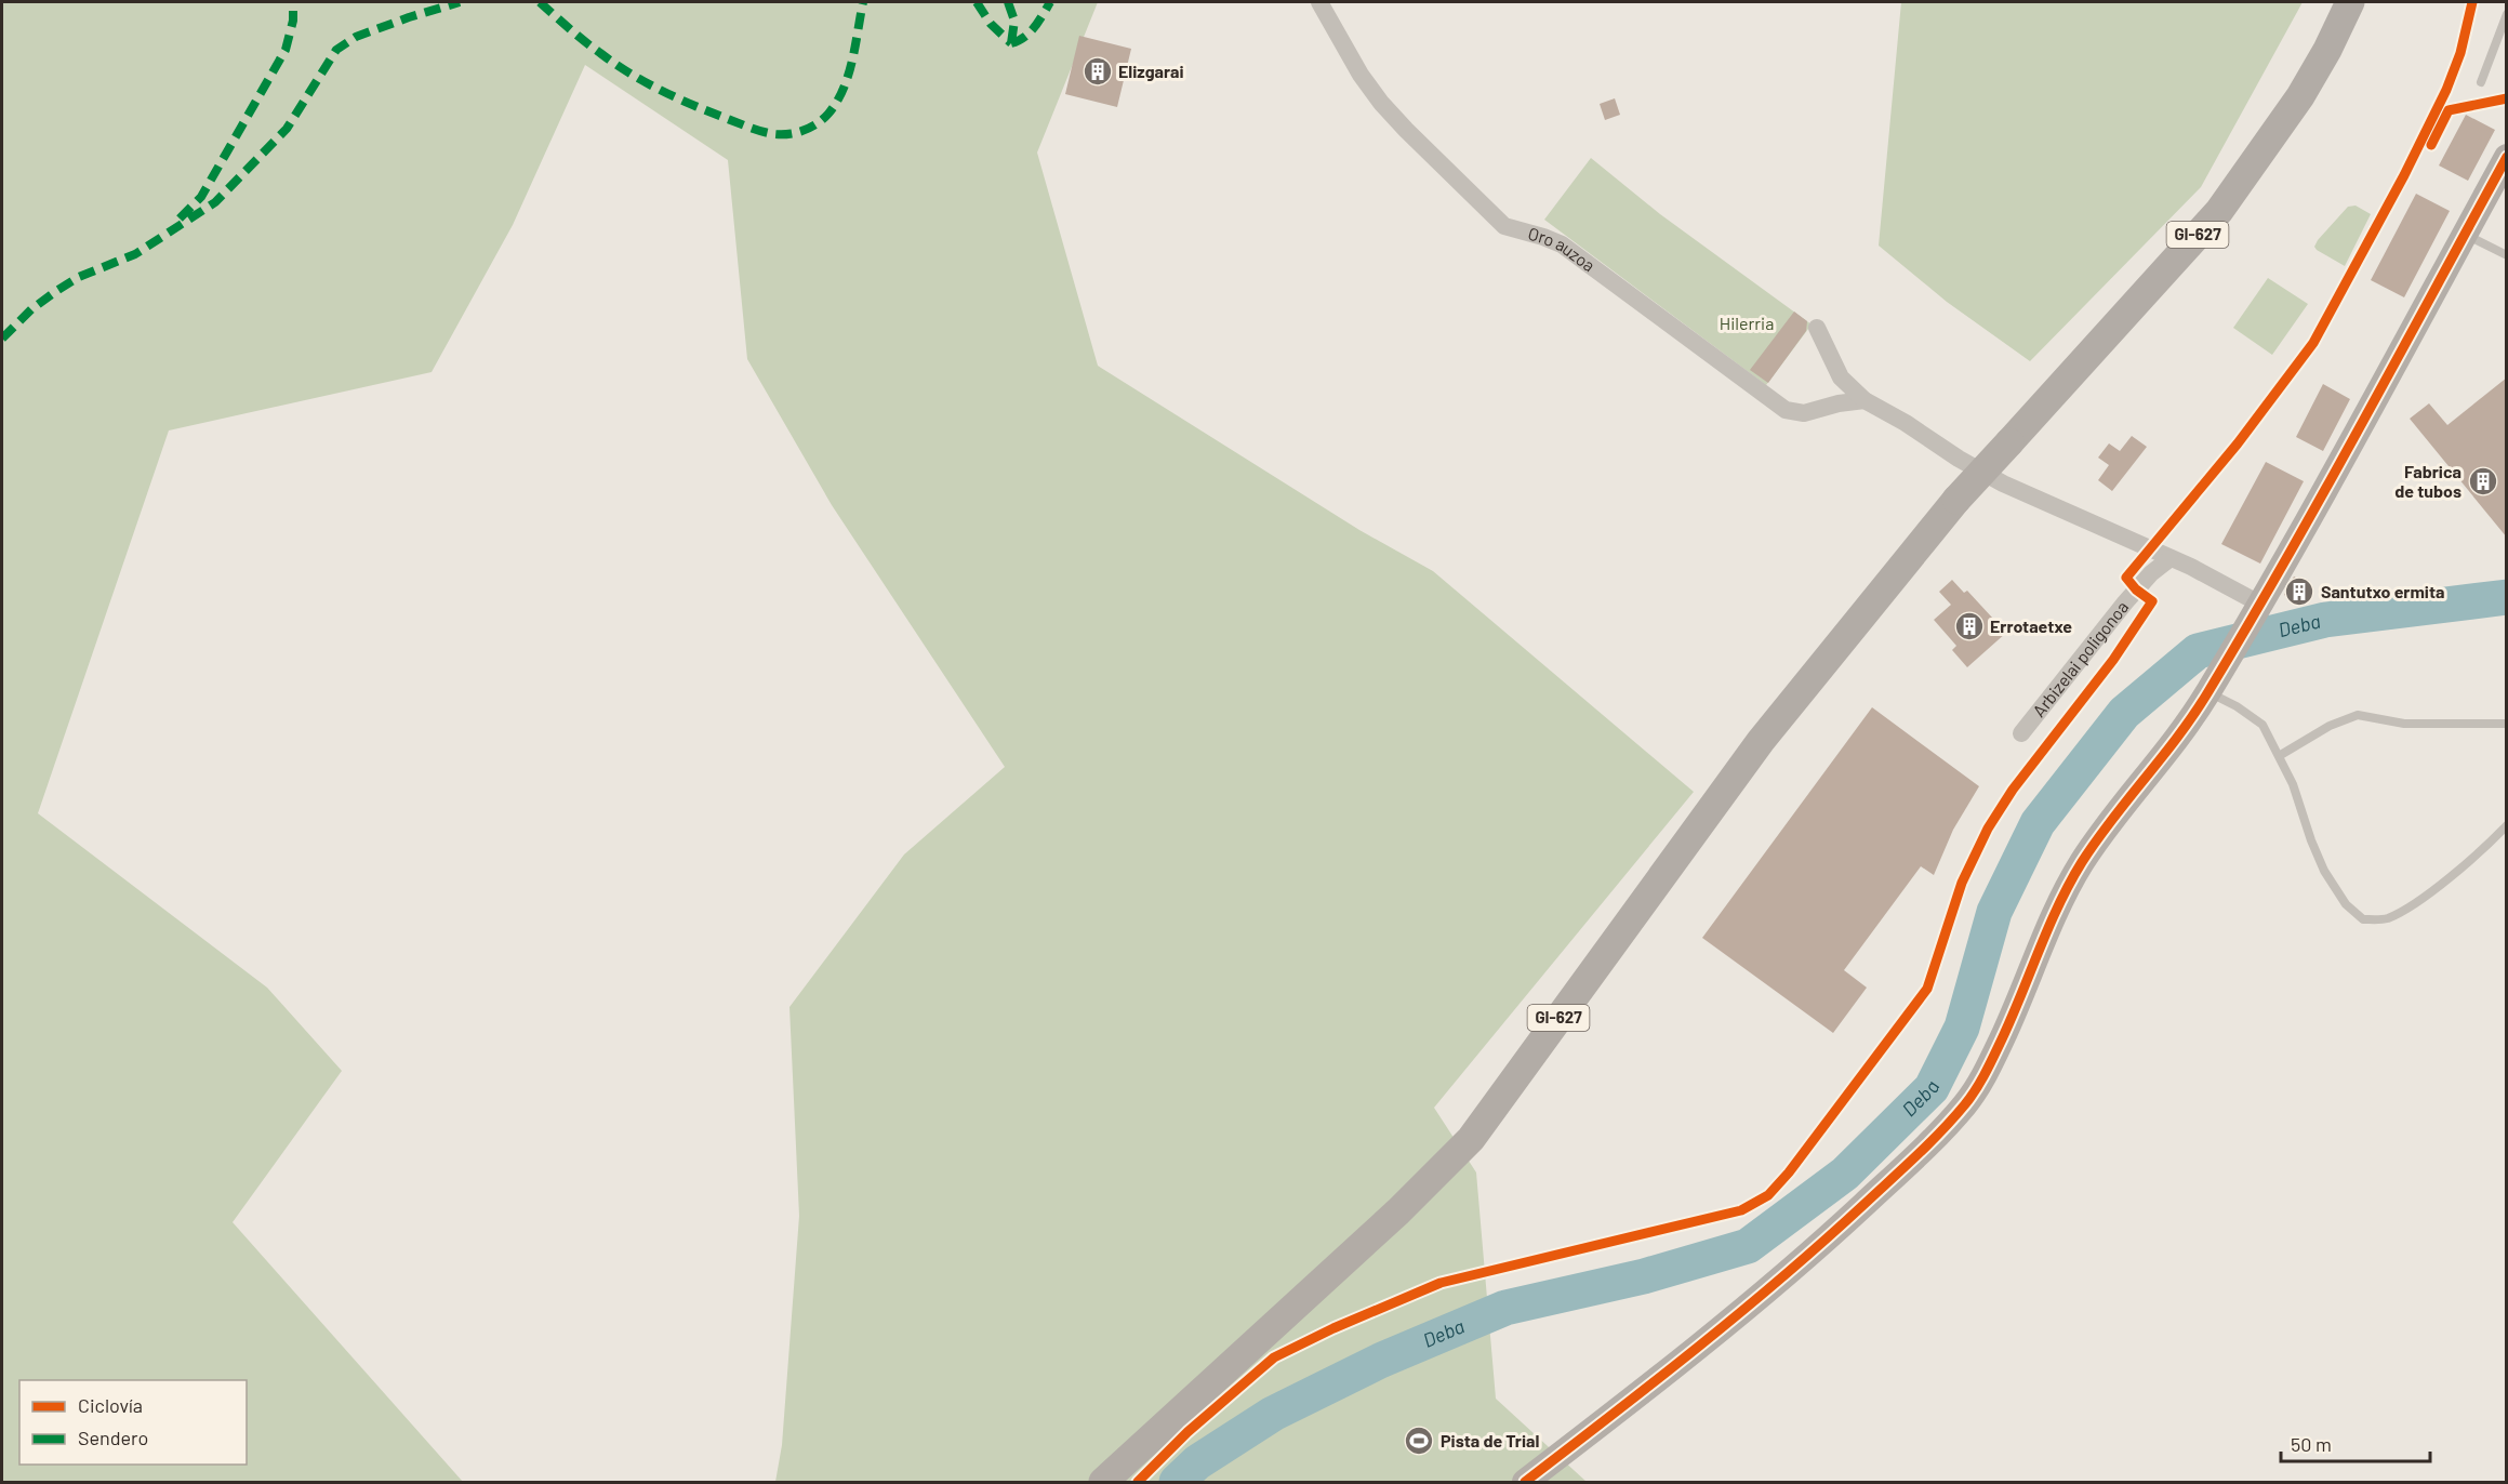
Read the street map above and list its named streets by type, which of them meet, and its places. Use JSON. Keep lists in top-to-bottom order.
{
  "streets": {
    "main road": ["GI-627"],
    "street": ["Oro auzoa", "Arbizelai poligonoa"]
  },
  "water": ["Deba"],
  "parks": ["Hilerria"],
  "places": {
    "building": [
      "Elizgarai",
      "Fabrica de tubos",
      "Santutxo ermita",
      "Errotaetxe"
    ],
    "sports": ["Pista de Trial"]
  },
  "legend": ["Ciclovía", "Sendero"],
  "scale_bar": "50 m"
}
